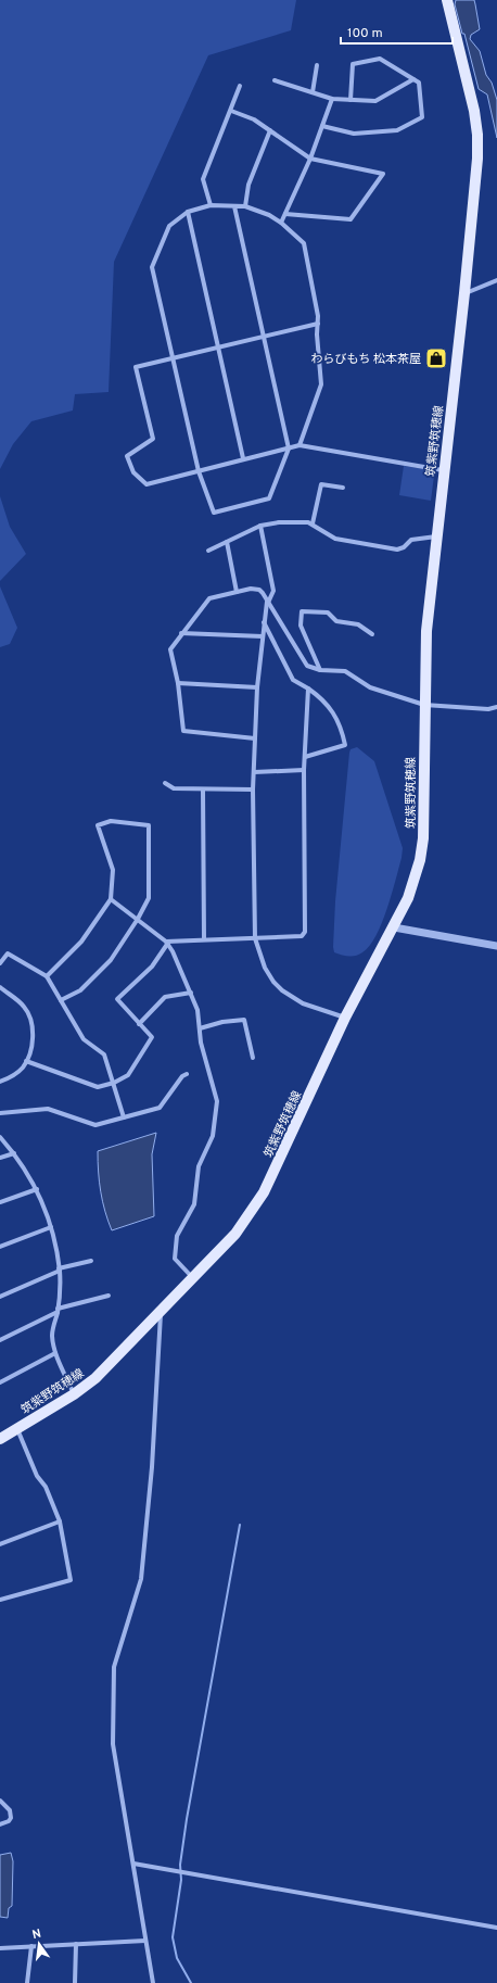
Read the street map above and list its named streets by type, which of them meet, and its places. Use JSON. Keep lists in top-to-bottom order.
{
  "streets": {
    "main road": ["筑紫野筑穂線"]
  },
  "places": {
    "shop": ["わらびもち 松本茶屋"]
  },
  "scale_bar": "100 m",
  "north": "top"
}
